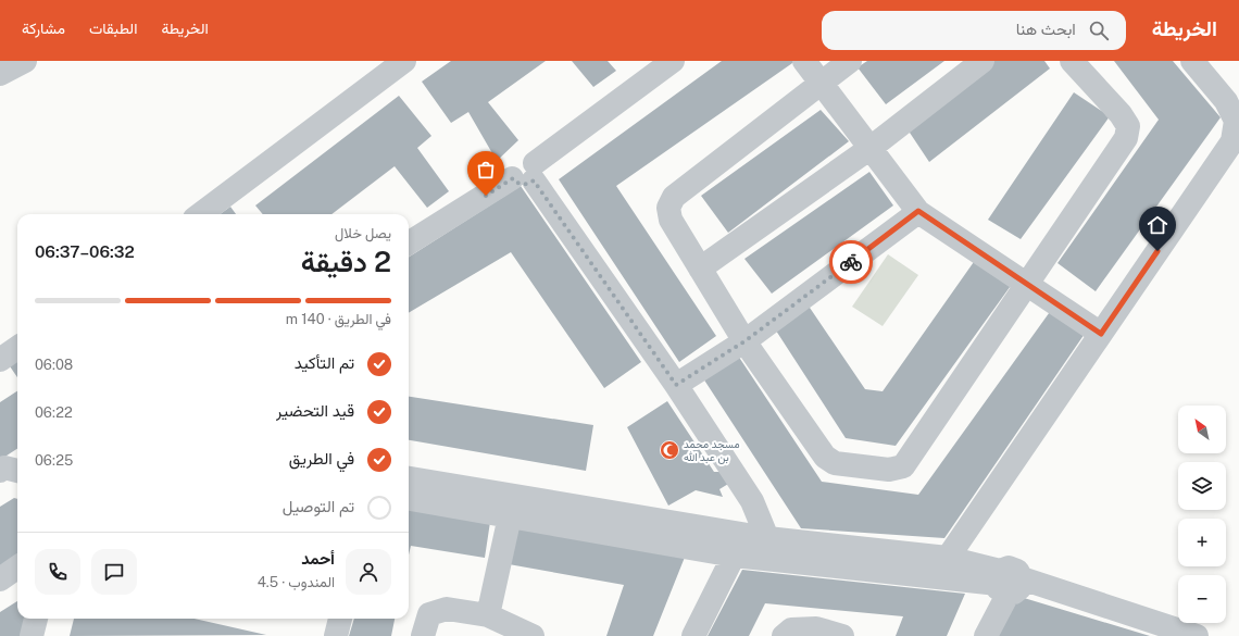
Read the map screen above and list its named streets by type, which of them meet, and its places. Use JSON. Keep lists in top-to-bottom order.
{
  "places": {
    "mosque": ["مسجد محمد بن عبد الله"]
  },
  "north": "top left",
  "page": {
    "header": "الخريطة",
    "search": "ابحث هنا",
    "nav": ["الخريطة", "الطبقات", "مشاركة"],
    "heading": ["2 دقيقة", "يصل خلال", "06:32–06:37"],
    "panel": ["أحمد", "المندوب · 4.5"],
    "bar": "في الطريق · 140 m",
    "list": [
      ["تم التأكيد", "06:08"],
      ["قيد التحضير", "06:22"],
      ["في الطريق", "06:25"],
      "تم التوصيل"
    ],
    "map_buttons": ["+", "−"]
  }
}
